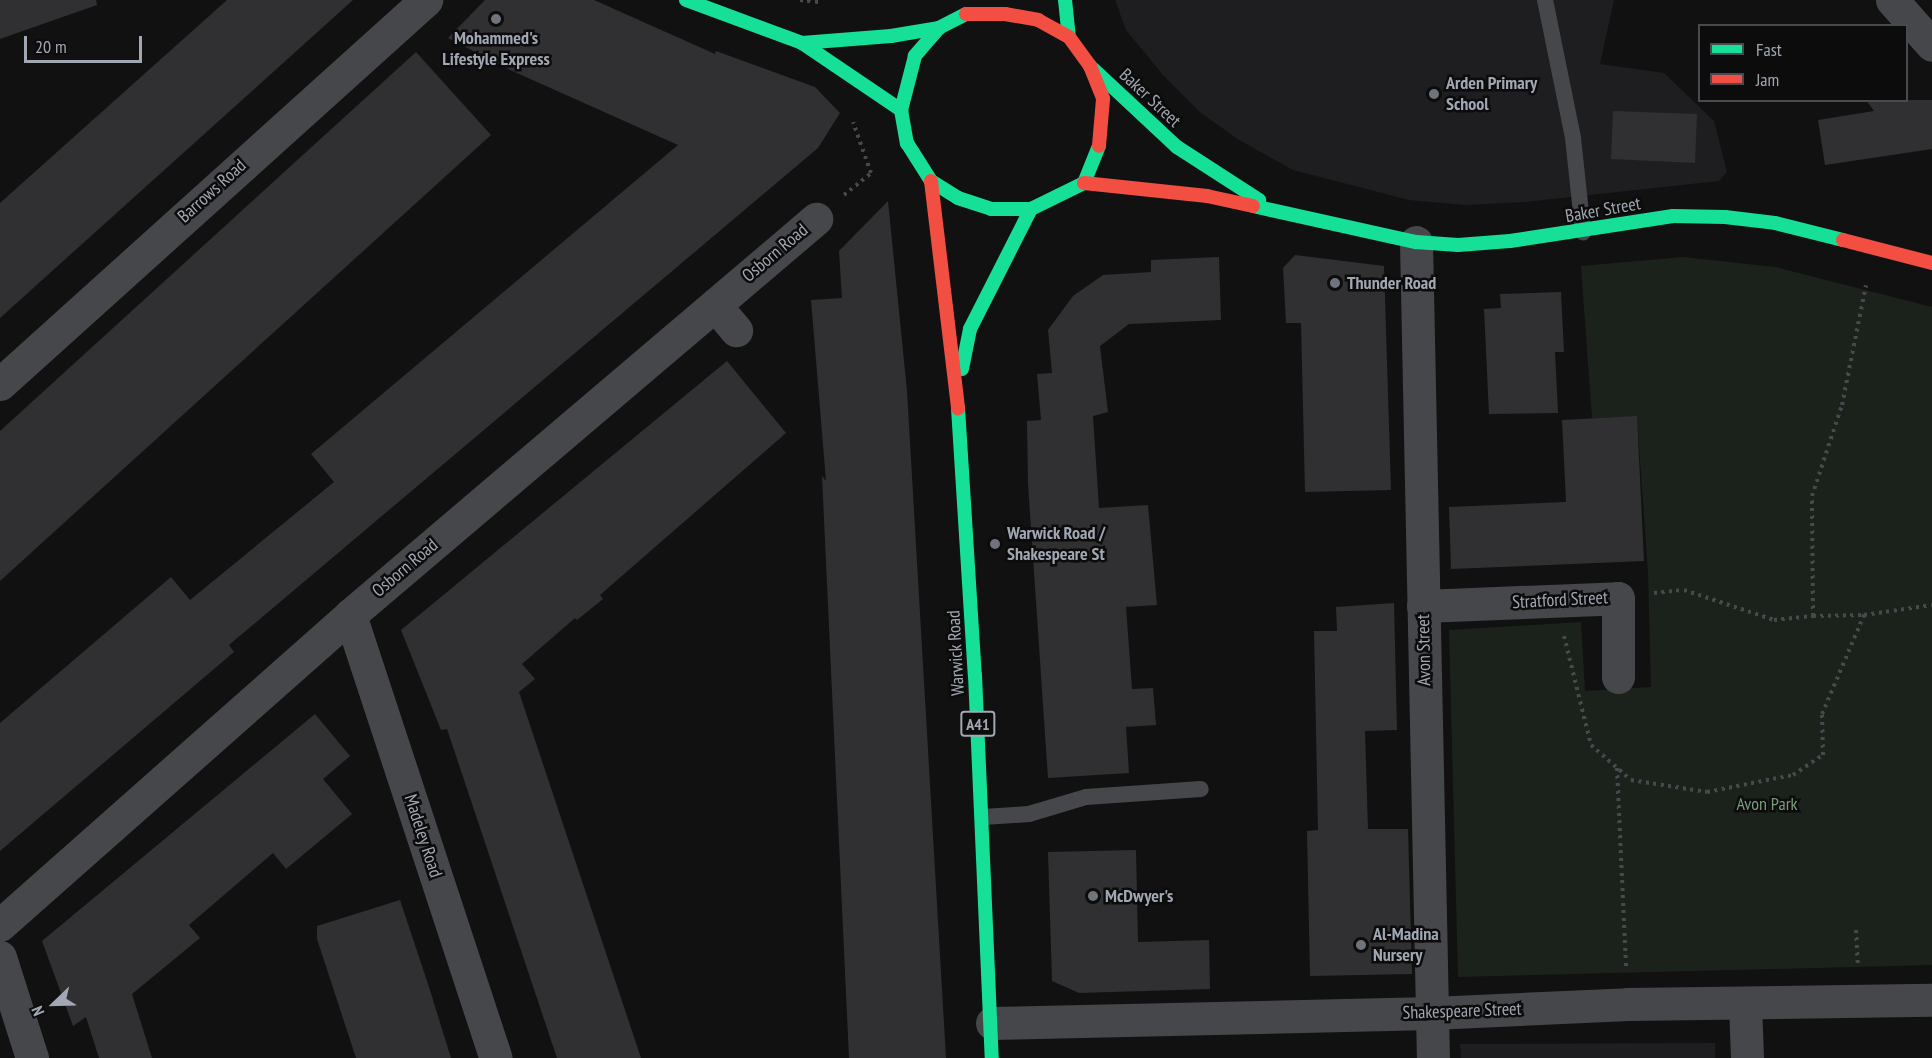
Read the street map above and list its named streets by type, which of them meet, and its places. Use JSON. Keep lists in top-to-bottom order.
{
  "streets": {
    "main road": ["Baker Street", "Warwick Road", "A41"],
    "street": [
      "Barrows Road",
      "Osborn Road",
      "Stratford Street",
      "Avon Street",
      "Madeley Road",
      "Shakespeare Street"
    ]
  },
  "crossings": [
    ["Baker Street", "Avon Street"],
    ["Baker Street", "Warwick Road"],
    ["Osborn Road", "Madeley Road"],
    ["Stratford Street", "Avon Street"],
    ["Avon Street", "Shakespeare Street"],
    ["Warwick Road", "Shakespeare Street"]
  ],
  "parks": ["Avon Park"],
  "places": [
    "Mohammed's Lifestyle Express",
    "Arden Primary School",
    "Thunder Road",
    "Warwick Road / Shakespeare St",
    "McDwyer's",
    "Al-Madina Nursery"
  ],
  "legend": ["Fast", "Jam"],
  "scale_bar": "20 m",
  "north": "bottom left"
}
